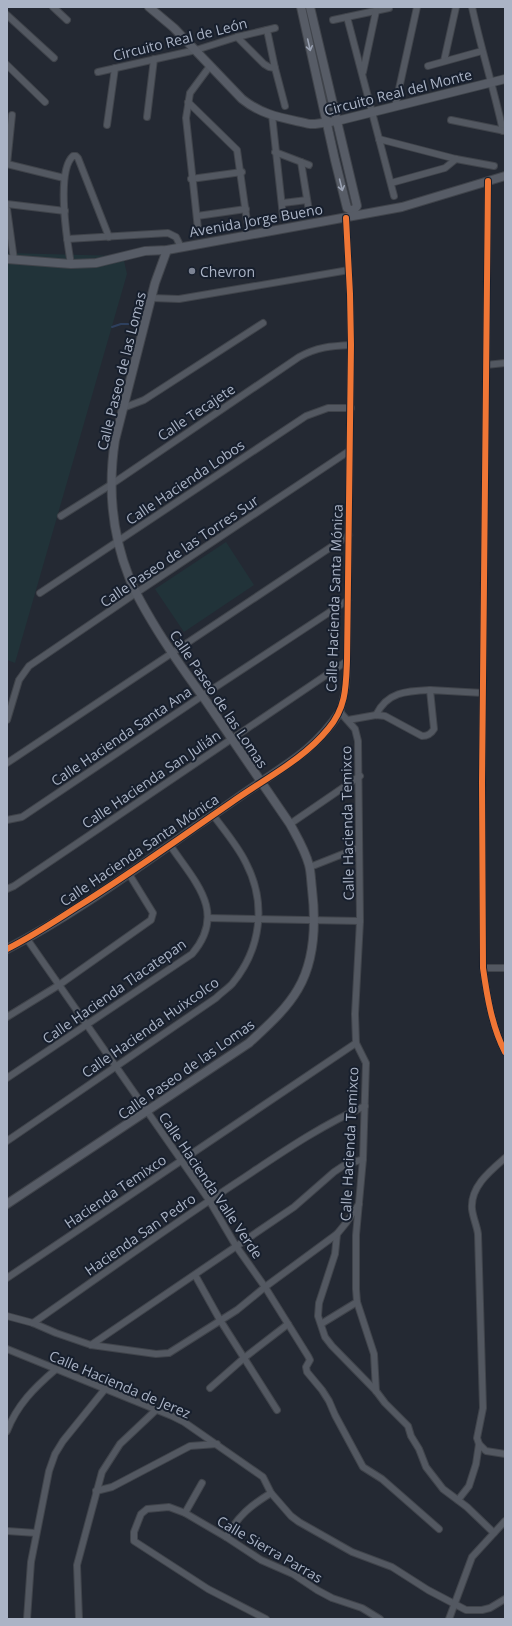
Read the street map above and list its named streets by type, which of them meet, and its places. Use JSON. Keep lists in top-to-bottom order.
{
  "streets": {
    "main road": [
      "Circuito Real del Monte",
      "Avenida Jorge Bueno",
      "Calle Paseo de las Lomas",
      "Calle Hacienda Santa Mónica"
    ],
    "street": [
      "Circuito Real de León",
      "Calle Tecajete",
      "Calle Hacienda Lobos",
      "Calle Paseo de las Torres Sur",
      "Calle Hacienda Santa Ana",
      "Calle Hacienda San Julián",
      "Calle Hacienda Temixco",
      "Calle Hacienda Tlacatepan",
      "Calle Hacienda Huixcolco",
      "Calle Hacienda Valle Verde",
      "Hacienda Temixco",
      "Hacienda San Pedro",
      "Calle Hacienda de Jerez",
      "Calle Sierra Parras"
    ]
  },
  "crossings": [
    ["Circuito Real de León", "Circuito Real del Monte"],
    ["Avenida Jorge Bueno", "Calle Paseo de las Lomas"],
    ["Avenida Jorge Bueno", "Calle Hacienda Santa Mónica"],
    ["Calle Paseo de las Lomas", "Calle Tecajete"],
    ["Calle Paseo de las Lomas", "Calle Hacienda Lobos"],
    ["Calle Paseo de las Lomas", "Calle Paseo de las Torres Sur"],
    ["Calle Paseo de las Lomas", "Calle Hacienda Santa Mónica"],
    ["Calle Paseo de las Lomas", "Calle Hacienda Santa Ana"],
    ["Calle Paseo de las Lomas", "Calle Hacienda San Julián"],
    ["Calle Paseo de las Lomas", "Calle Hacienda Valle Verde"],
    ["Calle Tecajete", "Calle Hacienda Santa Mónica"],
    ["Calle Hacienda Lobos", "Calle Hacienda Santa Mónica"],
    ["Calle Paseo de las Torres Sur", "Calle Hacienda Santa Mónica"],
    ["Calle Hacienda Santa Mónica", "Calle Hacienda Santa Ana"],
    ["Calle Hacienda Santa Mónica", "Calle Hacienda San Julián"],
    ["Calle Hacienda Santa Mónica", "Calle Hacienda Temixco"],
    ["Calle Hacienda Santa Mónica", "Calle Hacienda Tlacatepan"],
    ["Calle Hacienda Santa Mónica", "Calle Hacienda Huixcolco"],
    ["Calle Hacienda Santa Mónica", "Calle Hacienda Valle Verde"],
    ["Calle Hacienda Temixco", "Hacienda Temixco"],
    ["Calle Hacienda Temixco", "Hacienda San Pedro"],
    ["Calle Hacienda Tlacatepan", "Calle Hacienda Valle Verde"],
    ["Calle Hacienda Huixcolco", "Calle Hacienda Valle Verde"],
    ["Calle Hacienda Valle Verde", "Hacienda Temixco"],
    ["Calle Hacienda Valle Verde", "Hacienda San Pedro"]
  ],
  "places": ["Chevron"]
}
